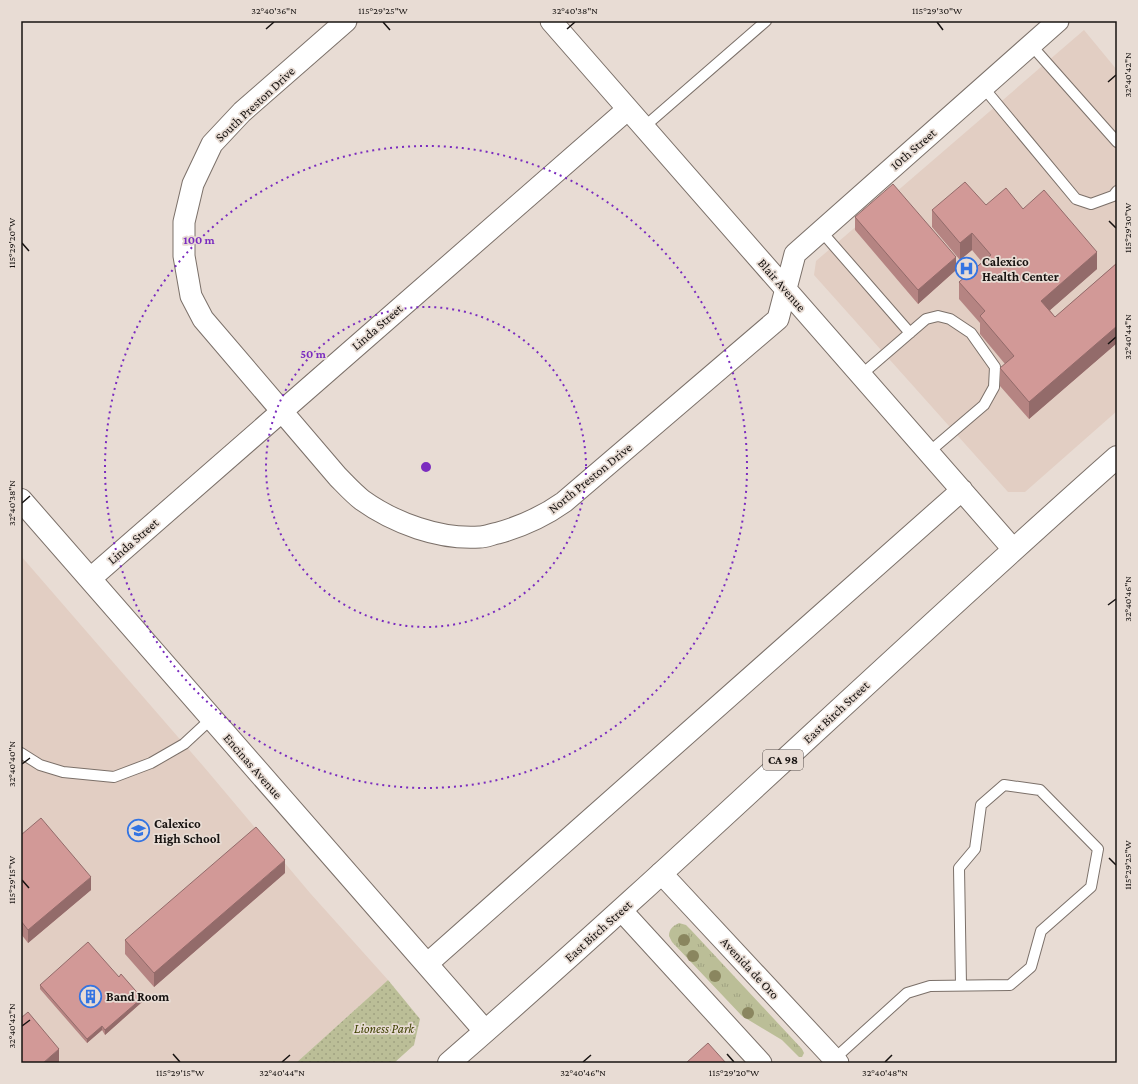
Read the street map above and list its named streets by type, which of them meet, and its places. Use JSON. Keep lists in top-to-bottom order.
{
  "streets": {
    "main road": ["East Birch Street", "CA 98", "Encinas Avenue"],
    "street": [
      "South Preston Drive",
      "10th Street",
      "Blair Avenue",
      "Linda Street",
      "North Preston Drive",
      "Avenida de Oro"
    ]
  },
  "crossings": [
    ["South Preston Drive", "Linda Street"],
    ["South Preston Drive", "North Preston Drive"],
    ["10th Street", "Blair Avenue"],
    ["10th Street", "North Preston Drive"],
    ["Blair Avenue", "Linda Street"],
    ["Blair Avenue", "North Preston Drive"],
    ["Blair Avenue", "East Birch Street"],
    ["Linda Street", "North Preston Drive"],
    ["Linda Street", "Encinas Avenue"],
    ["East Birch Street", "Encinas Avenue"],
    ["East Birch Street", "Avenida de Oro"]
  ],
  "parks": ["Lioness Park"],
  "places": {
    "hospital": ["Calexico Health Center"],
    "school or university": ["Calexico High School"],
    "building": ["Band Room"]
  },
  "coordinates": [
    "32°40'36\"N",
    "115°29'25\"W",
    "32°40'38\"N",
    "115°29'30\"W",
    "32°40'42\"N",
    "115°29'20\"W",
    "32°40'44\"N",
    "32°40'46\"N",
    "32°40'40\"N",
    "115°29'15\"W",
    "32°40'48\"N"
  ],
  "rings": ["100 m", "50 m"]
}
